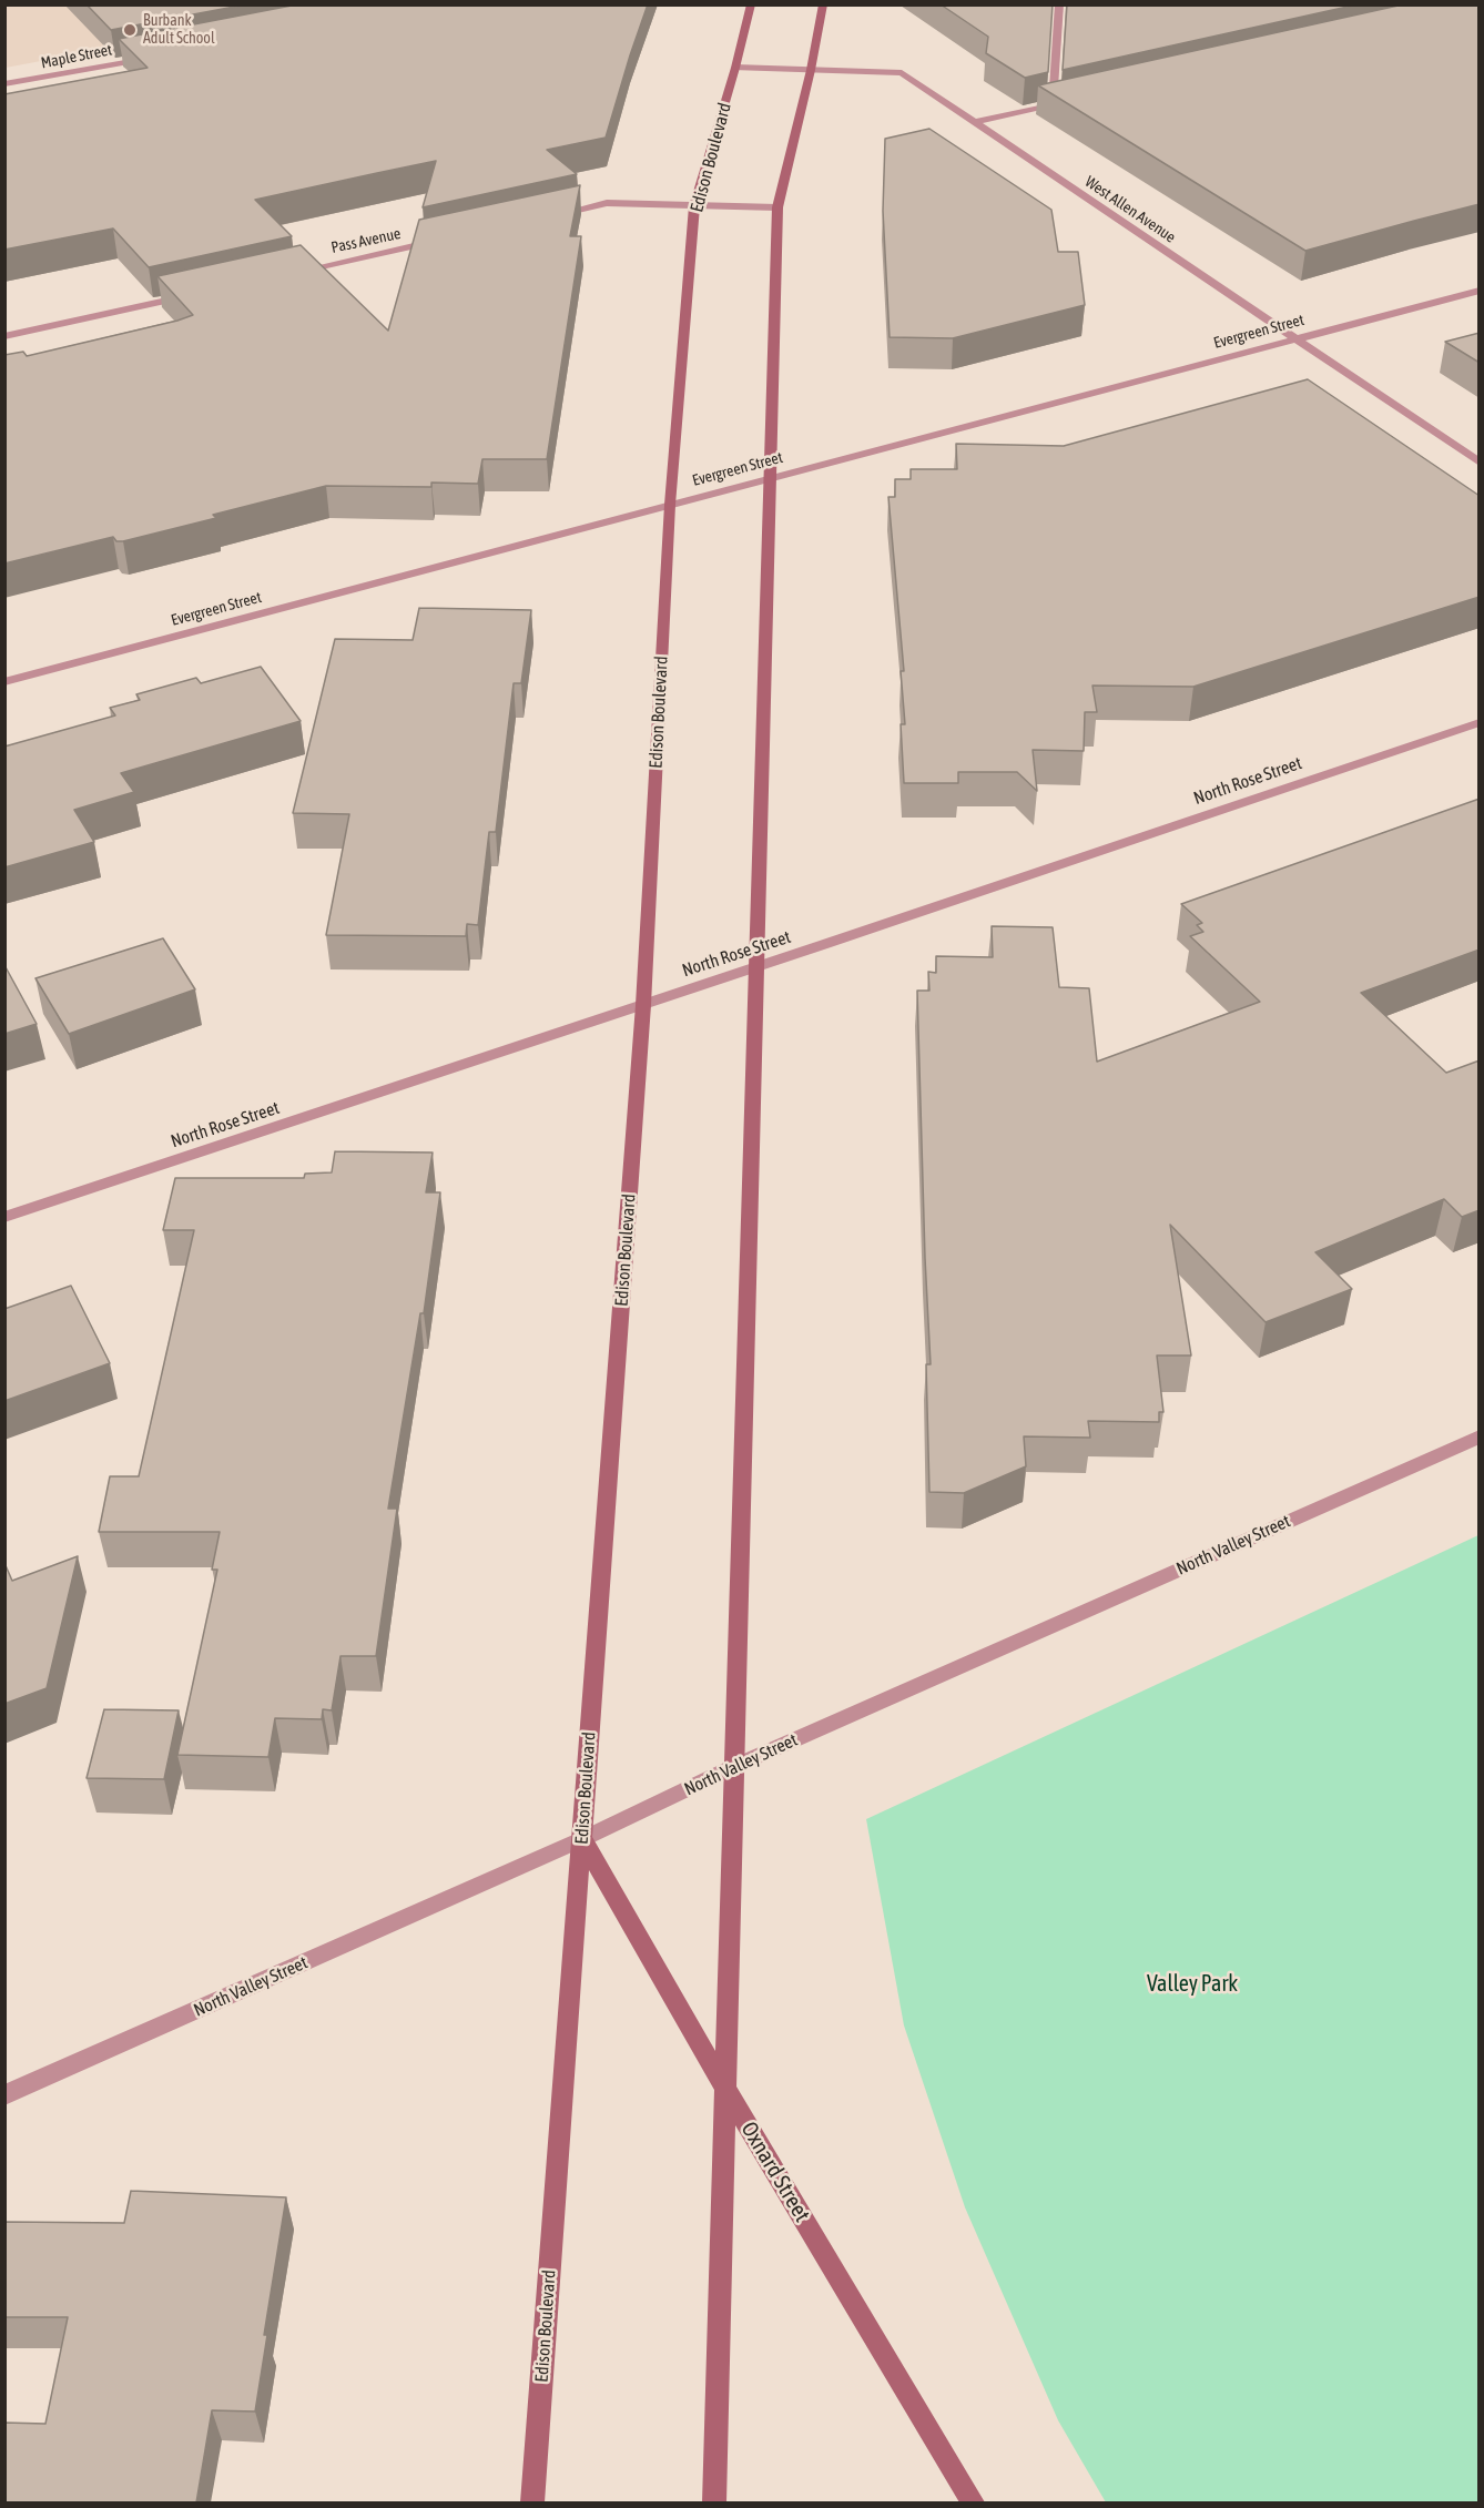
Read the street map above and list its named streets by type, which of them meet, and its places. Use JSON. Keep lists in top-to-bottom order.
{
  "streets": {
    "main road": ["Edison Boulevard", "Oxnard Street"],
    "street": [
      "Maple Street",
      "West Allen Avenue",
      "Pass Avenue",
      "Evergreen Street",
      "North Rose Street",
      "North Valley Street"
    ]
  },
  "crossings": [
    ["Edison Boulevard", "West Allen Avenue"],
    ["Edison Boulevard", "Evergreen Street"],
    ["Edison Boulevard", "North Rose Street"],
    ["Edison Boulevard", "North Valley Street"],
    ["Edison Boulevard", "Oxnard Street"],
    ["West Allen Avenue", "Evergreen Street"],
    ["North Valley Street", "Oxnard Street"]
  ],
  "parks": ["Valley Park"],
  "places": ["Burbank Adult School"]
}
